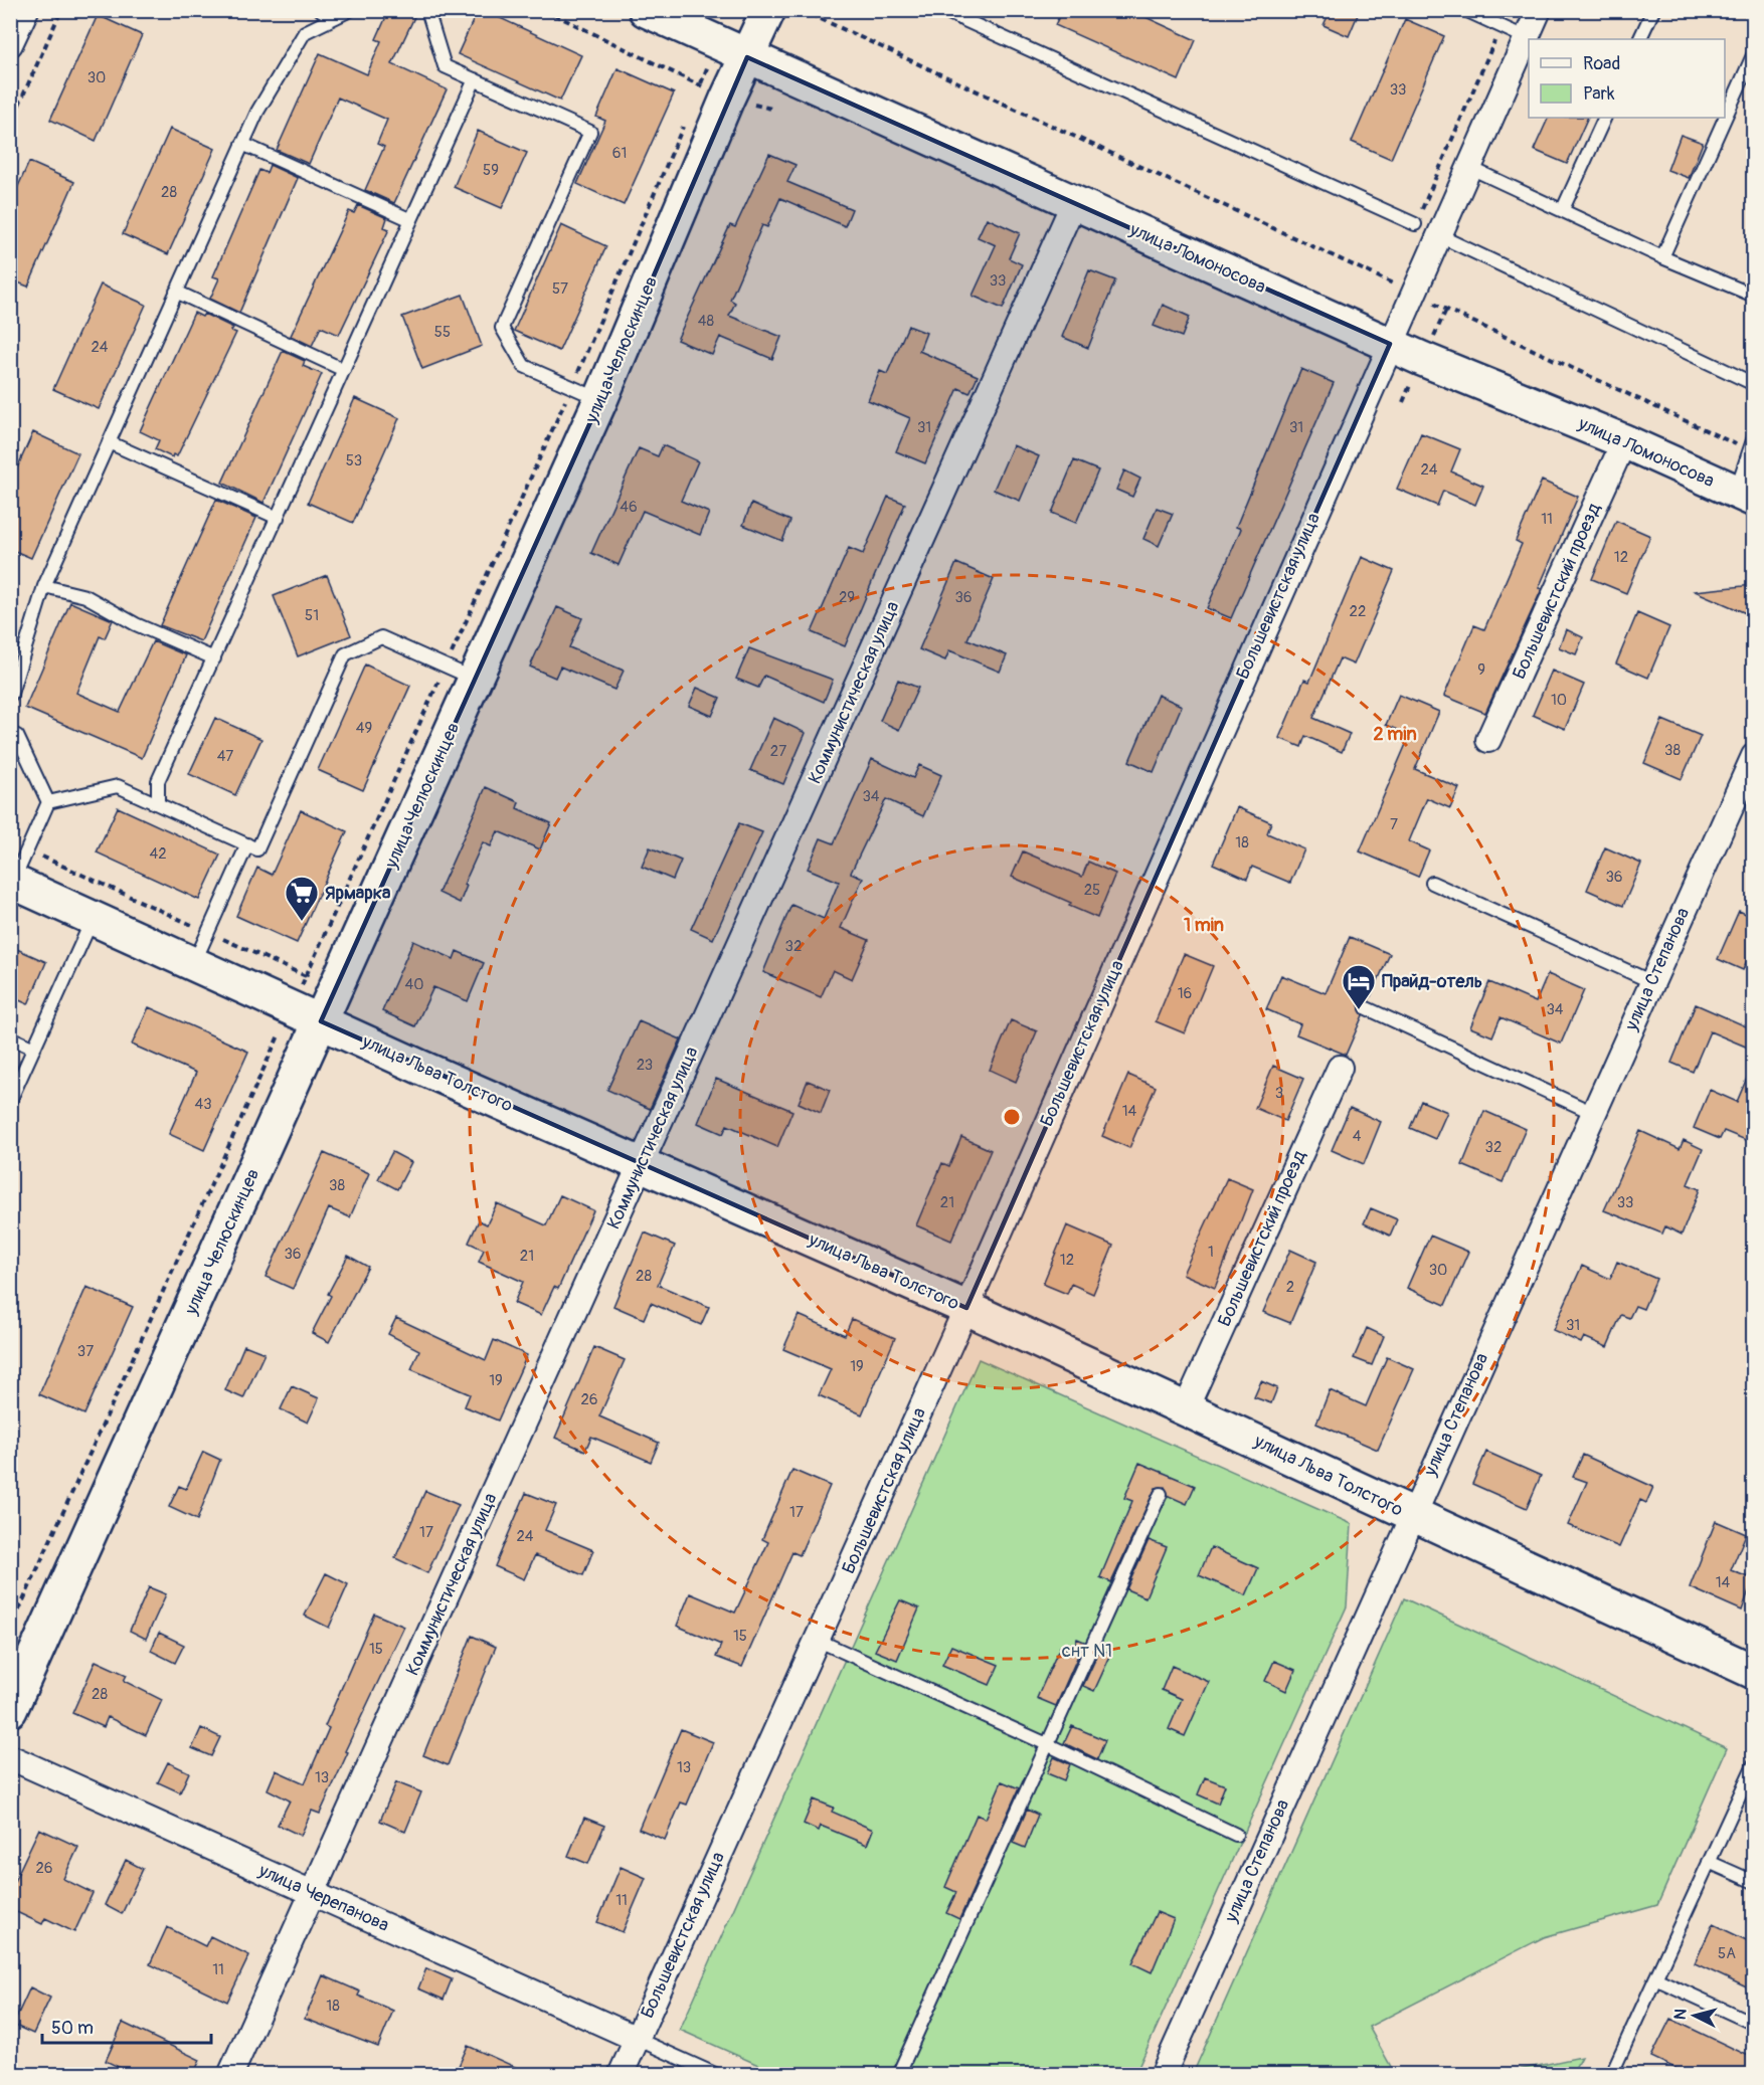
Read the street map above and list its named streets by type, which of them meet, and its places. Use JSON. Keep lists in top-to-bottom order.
{
  "streets": {
    "street": [
      "улица Ломоносова",
      "улица Челюскинцев",
      "Большевистский проезд",
      "Большевистская улица",
      "Коммунистическая улица",
      "улица Степанова",
      "улица Льва Толстого",
      "улица Черепанова"
    ]
  },
  "crossings": [
    ["улица Ломоносова", "улица Челюскинцев"],
    ["улица Ломоносова", "Большевистский проезд"],
    ["улица Ломоносова", "Большевистская улица"],
    ["улица Ломоносова", "Коммунистическая улица"],
    ["улица Челюскинцев", "улица Льва Толстого"],
    ["Большевистский проезд", "улица Льва Толстого"],
    ["Большевистская улица", "улица Льва Толстого"],
    ["Большевистская улица", "улица Черепанова"],
    ["Коммунистическая улица", "улица Льва Толстого"],
    ["Коммунистическая улица", "улица Черепанова"],
    ["улица Степанова", "улица Льва Толстого"]
  ],
  "parks": ["снт N1"],
  "places": {
    "supermarket": ["Ярмарка"],
    "hotel": ["Прайд-отель"]
  },
  "house_numbers": [
    "30",
    "33",
    "61",
    "59",
    "28",
    "33",
    "57",
    "48",
    "55",
    "24",
    "31",
    "31",
    "53",
    "24",
    "46",
    "11",
    "12",
    "29",
    "36",
    "22",
    "51",
    "9",
    "10",
    "49",
    "38",
    "27",
    "47",
    "34",
    "7",
    "18",
    "42",
    "36",
    "25",
    "32",
    "40",
    "16",
    "34",
    "23",
    "3",
    "43",
    "14",
    "4",
    "32",
    "38",
    "21",
    "33",
    "1",
    "36",
    "21",
    "12",
    "30",
    "28",
    "2",
    "31",
    "37",
    "19",
    "19",
    "26",
    "17",
    "17",
    "24",
    "14",
    "15",
    "15",
    "28",
    "13",
    "13",
    "26",
    "11",
    "5А",
    "11",
    "18"
  ],
  "legend": ["Road", "Park"],
  "scale_bar": "50 m",
  "north": "left",
  "rings": ["2 min", "1 min"]
}
